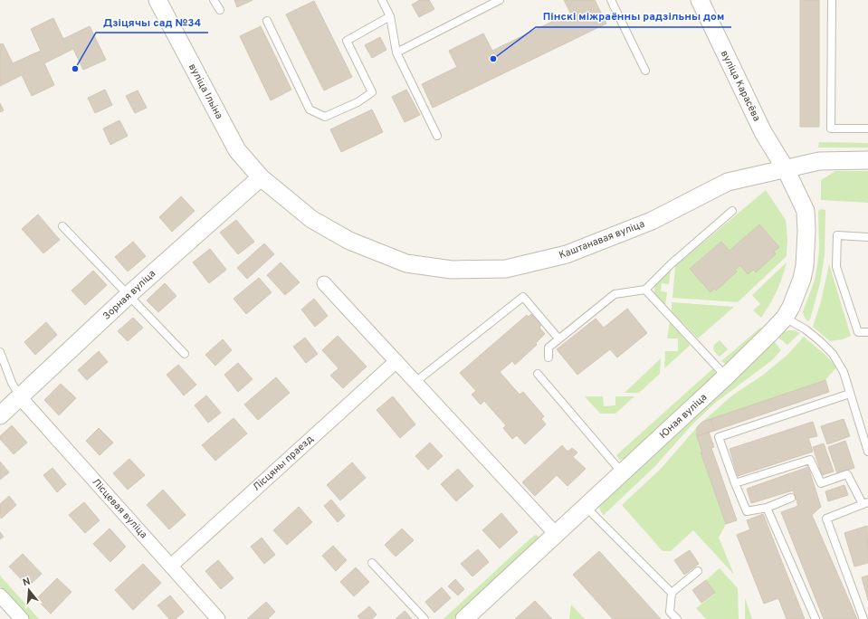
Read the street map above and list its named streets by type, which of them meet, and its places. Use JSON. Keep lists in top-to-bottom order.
{
  "streets": {
    "street": [
      "вуліца Карасёва",
      "вуліца Ільіна",
      "Каштанавая вуліца",
      "Зорная вуліца",
      "Юная вуліца",
      "Лісцяны праезд",
      "Лісцевая вуліца"
    ]
  },
  "crossings": [
    ["вуліца Карасёва", "Каштанавая вуліца"],
    ["вуліца Карасёва", "Юная вуліца"],
    ["вуліца Ільіна", "Каштанавая вуліца"],
    ["вуліца Ільіна", "Зорная вуліца"],
    ["Каштанавая вуліца", "Зорная вуліца"],
    ["Каштанавая вуліца", "Юная вуліца"],
    ["Зорная вуліца", "Лісцевая вуліца"],
    ["Лісцяны праезд", "Лісцевая вуліца"]
  ],
  "places": ["Пінскі міжраённы радзільны дом", "Дзіцячы сад №34"],
  "north": "top"
}
